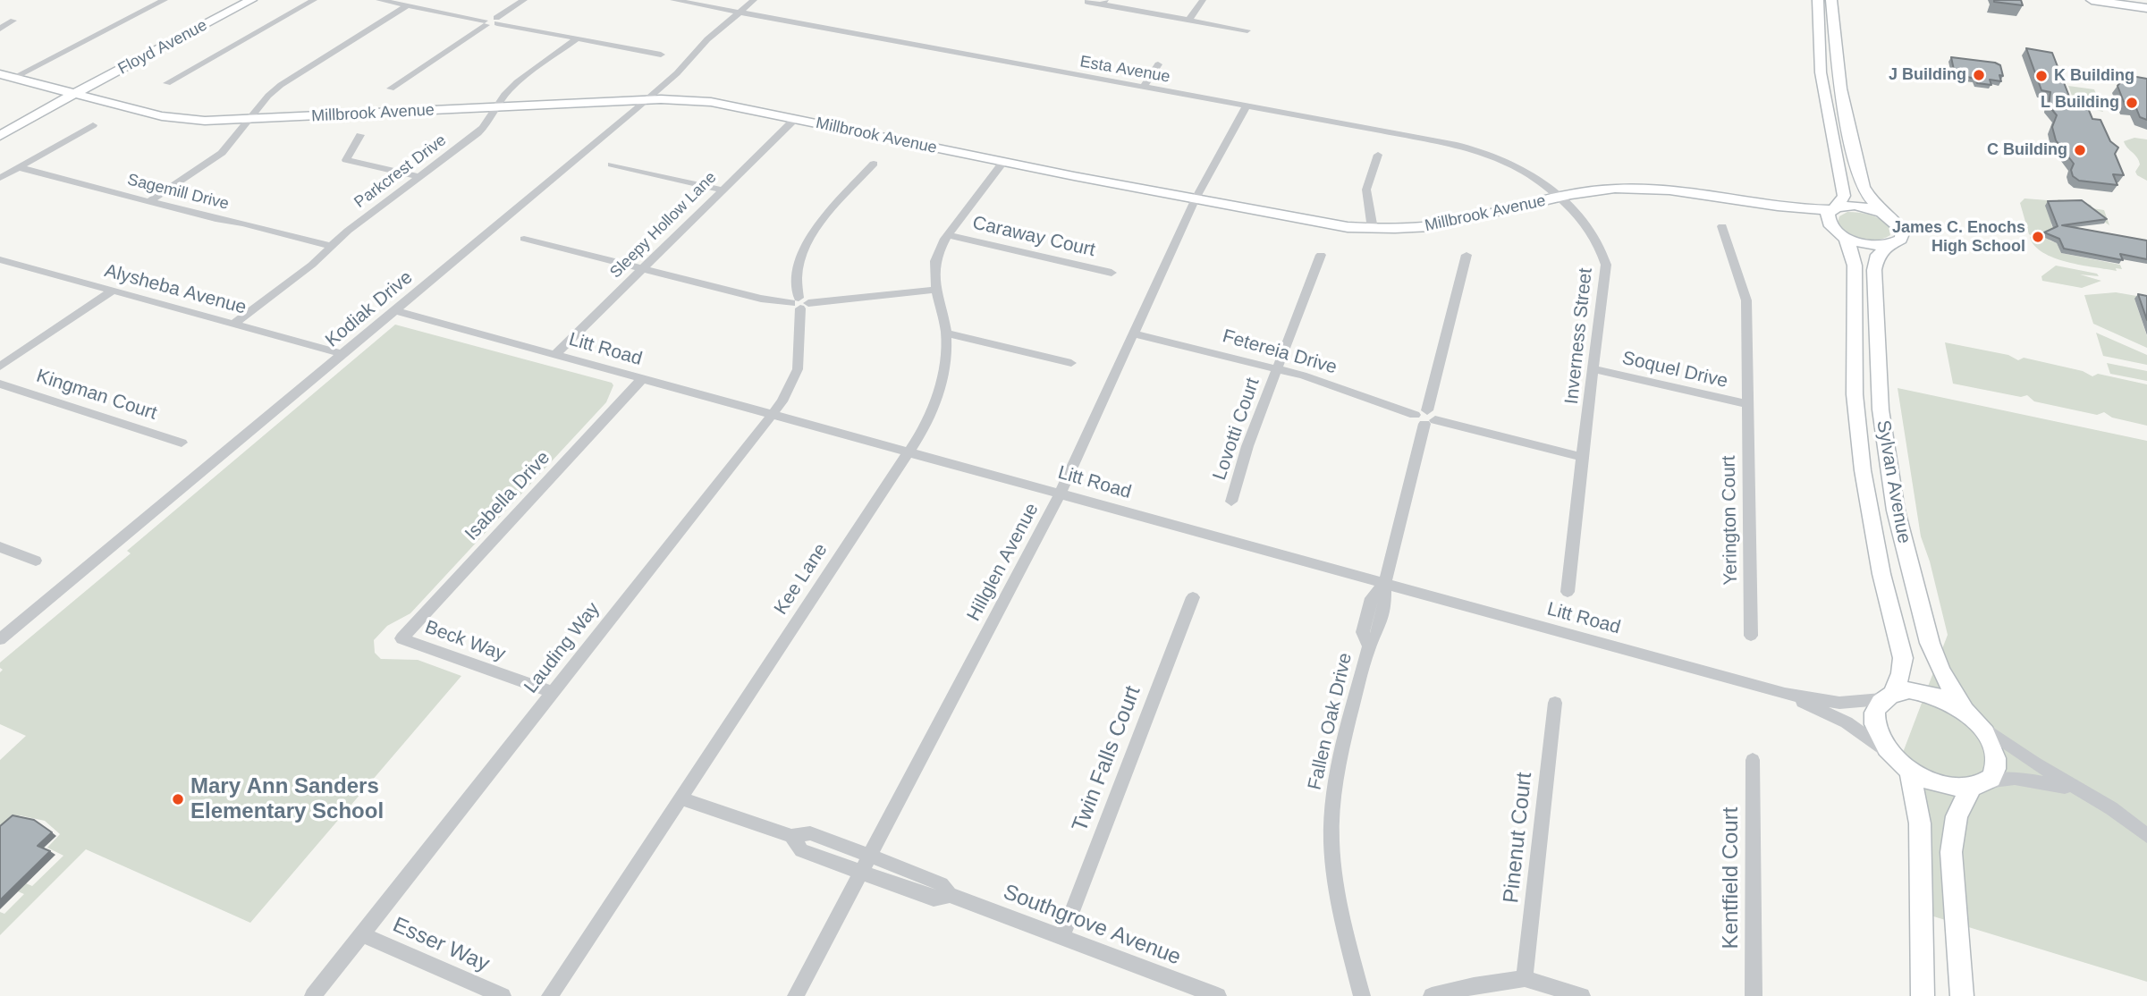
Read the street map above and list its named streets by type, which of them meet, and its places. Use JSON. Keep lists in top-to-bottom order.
{
  "streets": {
    "main road": ["Floyd Avenue", "Millbrook Avenue", "Sylvan Avenue"],
    "street": [
      "Esta Avenue",
      "Parkcrest Drive",
      "Sagemill Drive",
      "Sleepy Hollow Lane",
      "Caraway Court",
      "Alysheba Avenue",
      "Kodiak Drive",
      "Inverness Street",
      "Litt Road",
      "Fetereia Drive",
      "Soquel Drive",
      "Kingman Court",
      "Lovotti Court",
      "Isabella Drive",
      "Yerington Court",
      "Hillglen Avenue",
      "Kee Lane",
      "Beck Way",
      "Lauding Way",
      "Fallen Oak Drive",
      "Twin Falls Court",
      "Pinenut Court",
      "Kentfield Court",
      "Southgrove Avenue",
      "Esser Way"
    ]
  },
  "crossings": [
    ["Floyd Avenue", "Millbrook Avenue"],
    ["Esta Avenue", "Millbrook Avenue"],
    ["Esta Avenue", "Kodiak Drive"],
    ["Esta Avenue", "Inverness Street"],
    ["Esta Avenue", "Hillglen Avenue"],
    ["Millbrook Avenue", "Parkcrest Drive"],
    ["Millbrook Avenue", "Sleepy Hollow Lane"],
    ["Millbrook Avenue", "Kodiak Drive"],
    ["Millbrook Avenue", "Inverness Street"],
    ["Millbrook Avenue", "Sylvan Avenue"],
    ["Millbrook Avenue", "Hillglen Avenue"],
    ["Millbrook Avenue", "Kee Lane"],
    ["Parkcrest Drive", "Sagemill Drive"],
    ["Parkcrest Drive", "Alysheba Avenue"],
    ["Sleepy Hollow Lane", "Litt Road"],
    ["Caraway Court", "Kee Lane"],
    ["Alysheba Avenue", "Kodiak Drive"],
    ["Kodiak Drive", "Litt Road"],
    ["Inverness Street", "Fetereia Drive"],
    ["Inverness Street", "Soquel Drive"],
    ["Litt Road", "Sylvan Avenue"],
    ["Litt Road", "Isabella Drive"],
    ["Litt Road", "Hillglen Avenue"],
    ["Litt Road", "Kee Lane"],
    ["Litt Road", "Lauding Way"],
    ["Litt Road", "Fallen Oak Drive"],
    ["Fetereia Drive", "Lovotti Court"],
    ["Fetereia Drive", "Hillglen Avenue"],
    ["Fetereia Drive", "Fallen Oak Drive"],
    ["Soquel Drive", "Yerington Court"],
    ["Isabella Drive", "Beck Way"],
    ["Hillglen Avenue", "Southgrove Avenue"],
    ["Kee Lane", "Southgrove Avenue"],
    ["Beck Way", "Lauding Way"],
    ["Lauding Way", "Esser Way"],
    ["Twin Falls Court", "Southgrove Avenue"]
  ],
  "places": [
    "J Building",
    "K Building",
    "L Building",
    "C Building",
    "James C. Enochs High School",
    "Mary Ann Sanders Elementary School"
  ]
}
